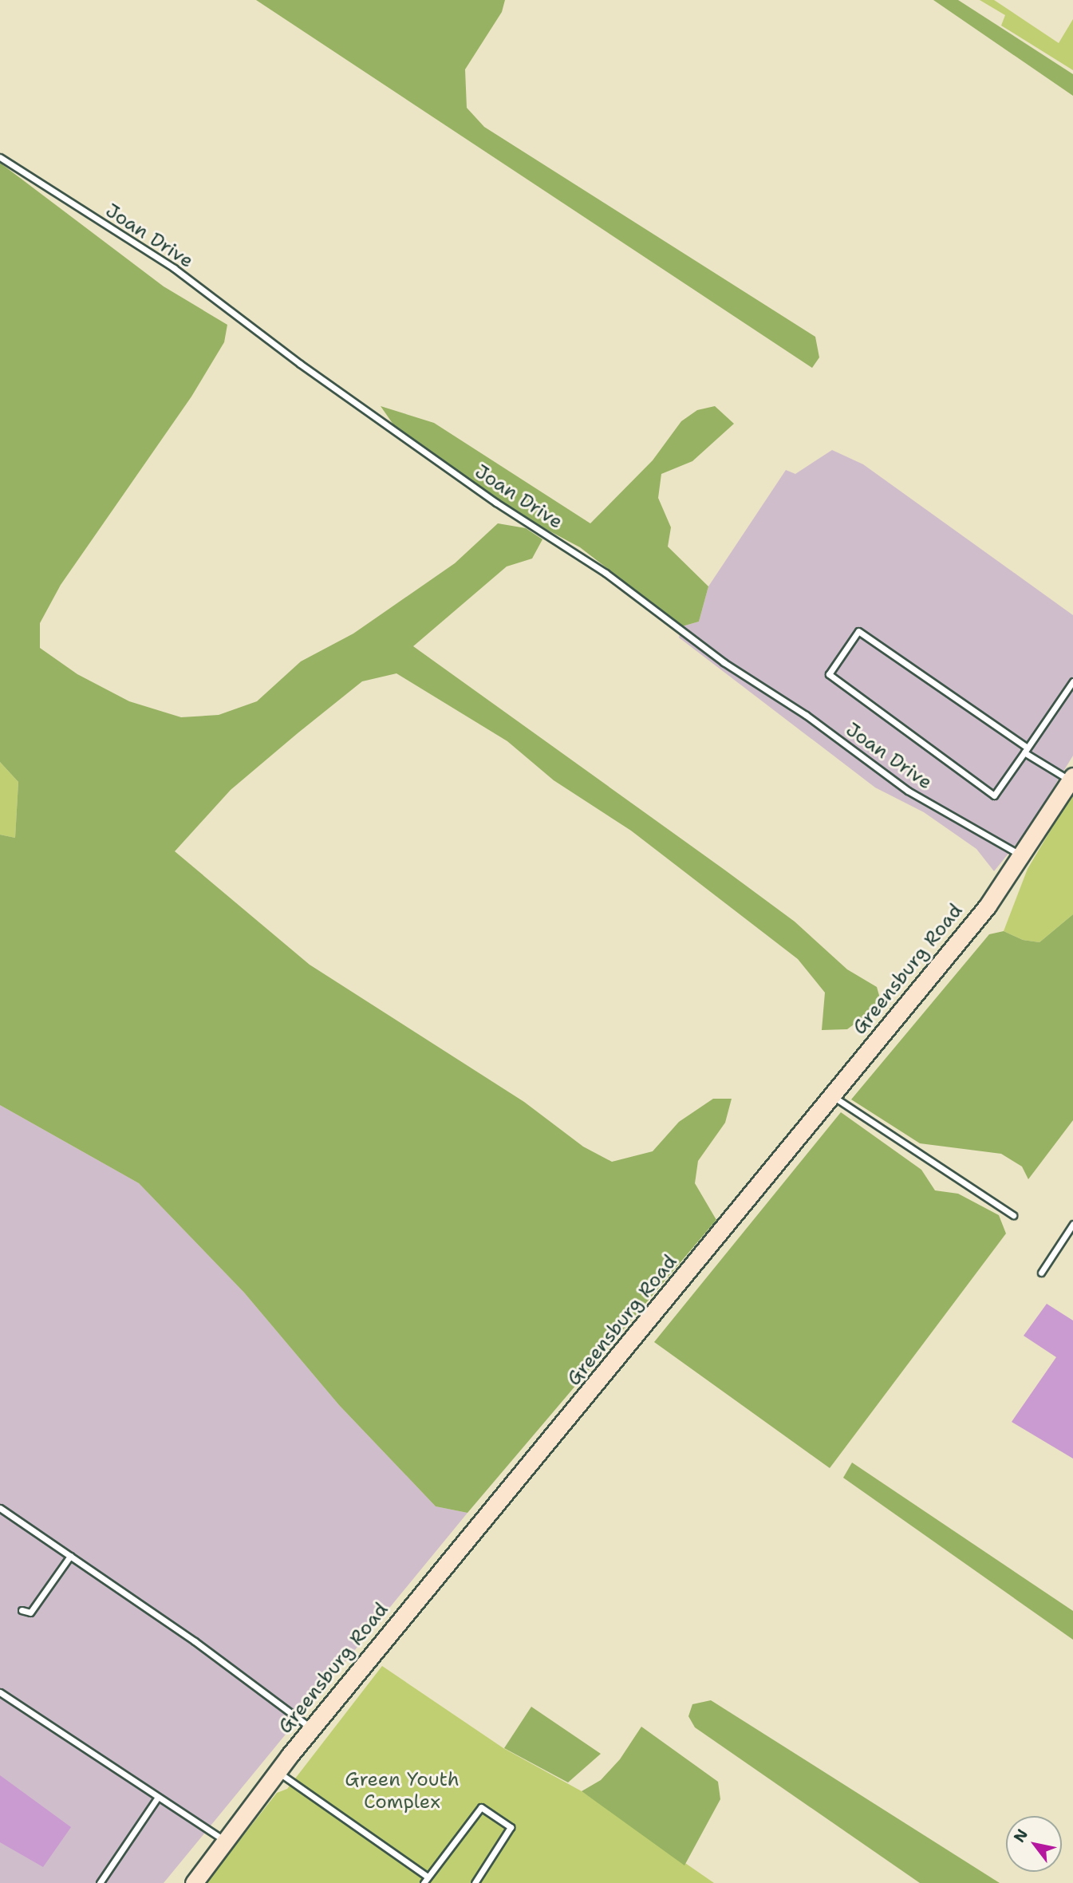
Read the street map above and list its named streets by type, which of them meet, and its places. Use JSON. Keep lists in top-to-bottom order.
{
  "streets": {
    "main road": ["Greensburg Road"],
    "lane": ["Joan Drive"]
  },
  "crossings": [
    ["Joan Drive", "Greensburg Road"]
  ],
  "parks": ["Green Youth Complex"],
  "north": "top left"
}
